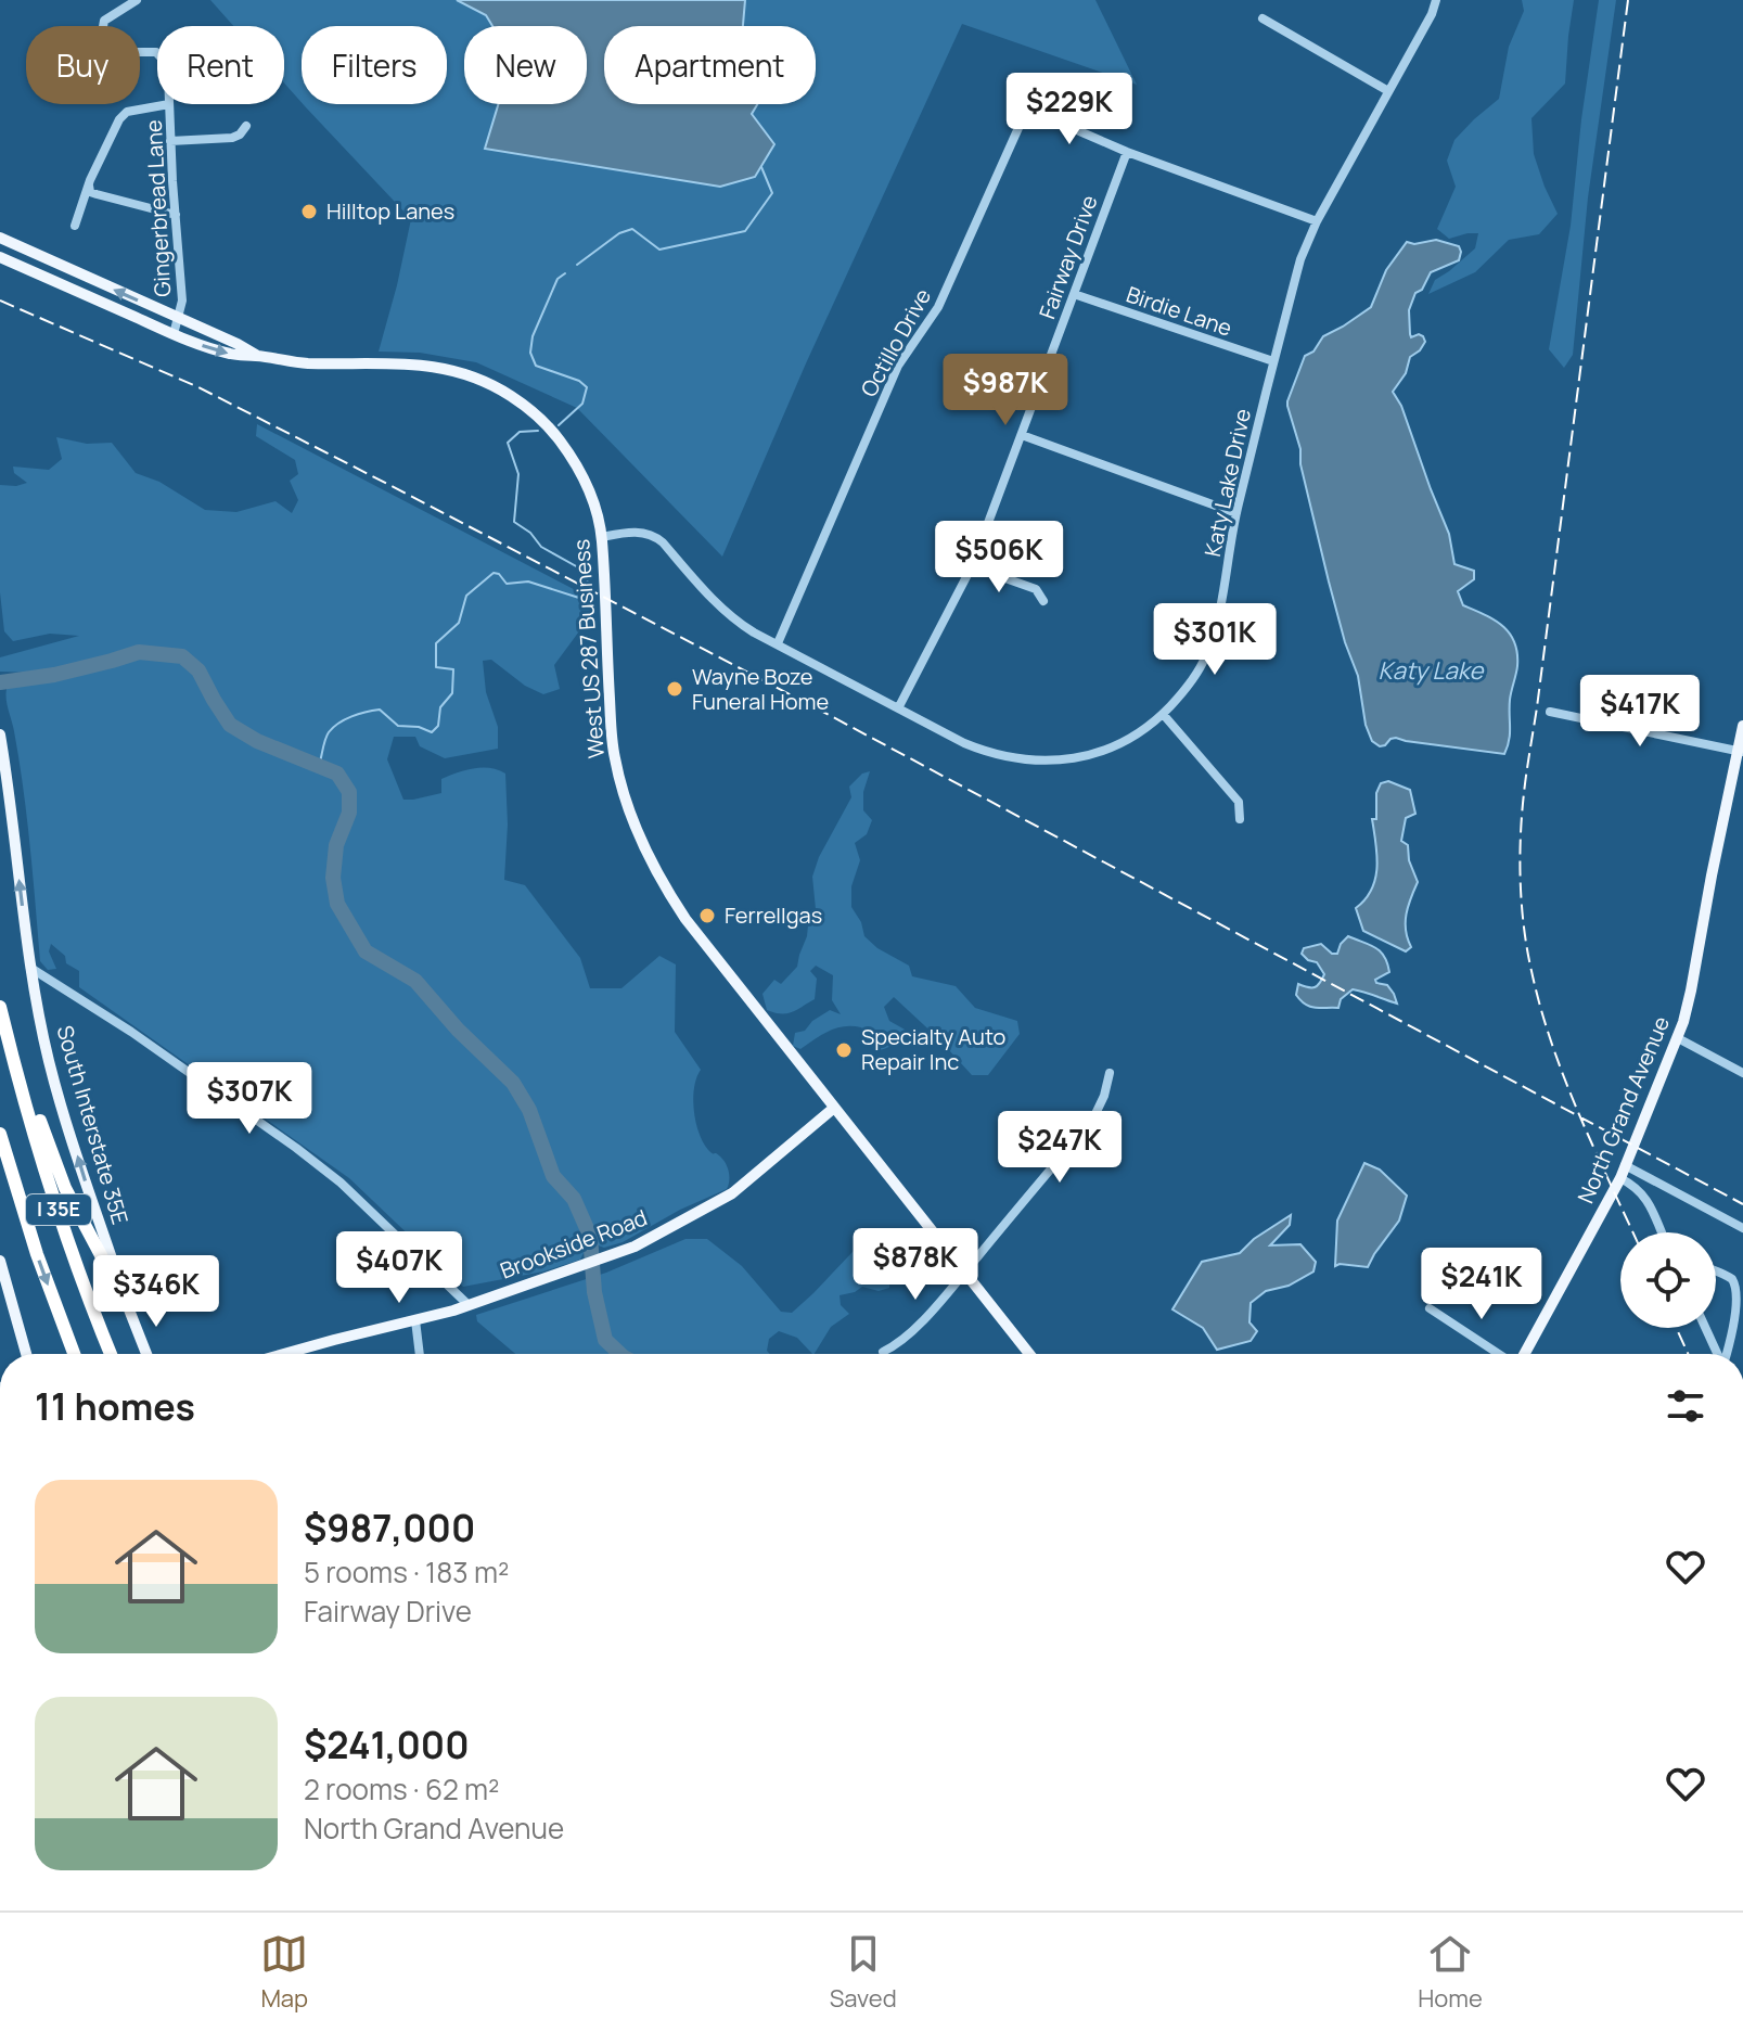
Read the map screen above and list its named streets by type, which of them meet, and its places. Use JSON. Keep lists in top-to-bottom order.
{
  "streets": {
    "highway": ["I 35E"],
    "main road": [
      "West US 287 Business",
      "North Grand Avenue",
      "South Interstate 35E",
      "Brookside Road"
    ],
    "street": [
      "Gingerbread Lane",
      "Fairway Drive",
      "Birdie Lane",
      "Octillo Drive",
      "Katy Lake Drive"
    ]
  },
  "crossings": [
    ["Gingerbread Lane", "West US 287 Business"],
    ["Fairway Drive", "Birdie Lane"],
    ["Fairway Drive", "Octillo Drive"],
    ["Fairway Drive", "Katy Lake Drive"],
    ["Birdie Lane", "Katy Lake Drive"],
    ["Octillo Drive", "Katy Lake Drive"],
    ["Katy Lake Drive", "West US 287 Business"],
    ["West US 287 Business", "Brookside Road"]
  ],
  "one_way": ["South Interstate 35E"],
  "water": ["Katy Lake"],
  "places": [
    "Hilltop Lanes",
    "Wayne Boze Funeral Home",
    "Ferrellgas",
    "Specialty Auto Repair Inc"
  ],
  "page": {
    "chip": [
      "Buy",
      "Rent",
      "Filters",
      "New",
      "Apartment"
    ],
    "price": [
      "$229K",
      "$987K",
      "$506K",
      "$301K",
      "$417K",
      "$307K",
      "$247K",
      "$878K",
      "$407K",
      "$241K",
      "$346K"
    ],
    "heading": "11 homes",
    "list": [
      {
        "name": "$987,000",
        "note": "5 rooms · 183 m² · Fairway Drive"
      },
      {
        "name": "$241,000",
        "note": "2 rooms · 62 m² · North Grand Avenue"
      }
    ],
    "tabs": ["Map", "Saved", "Home"]
  }
}
